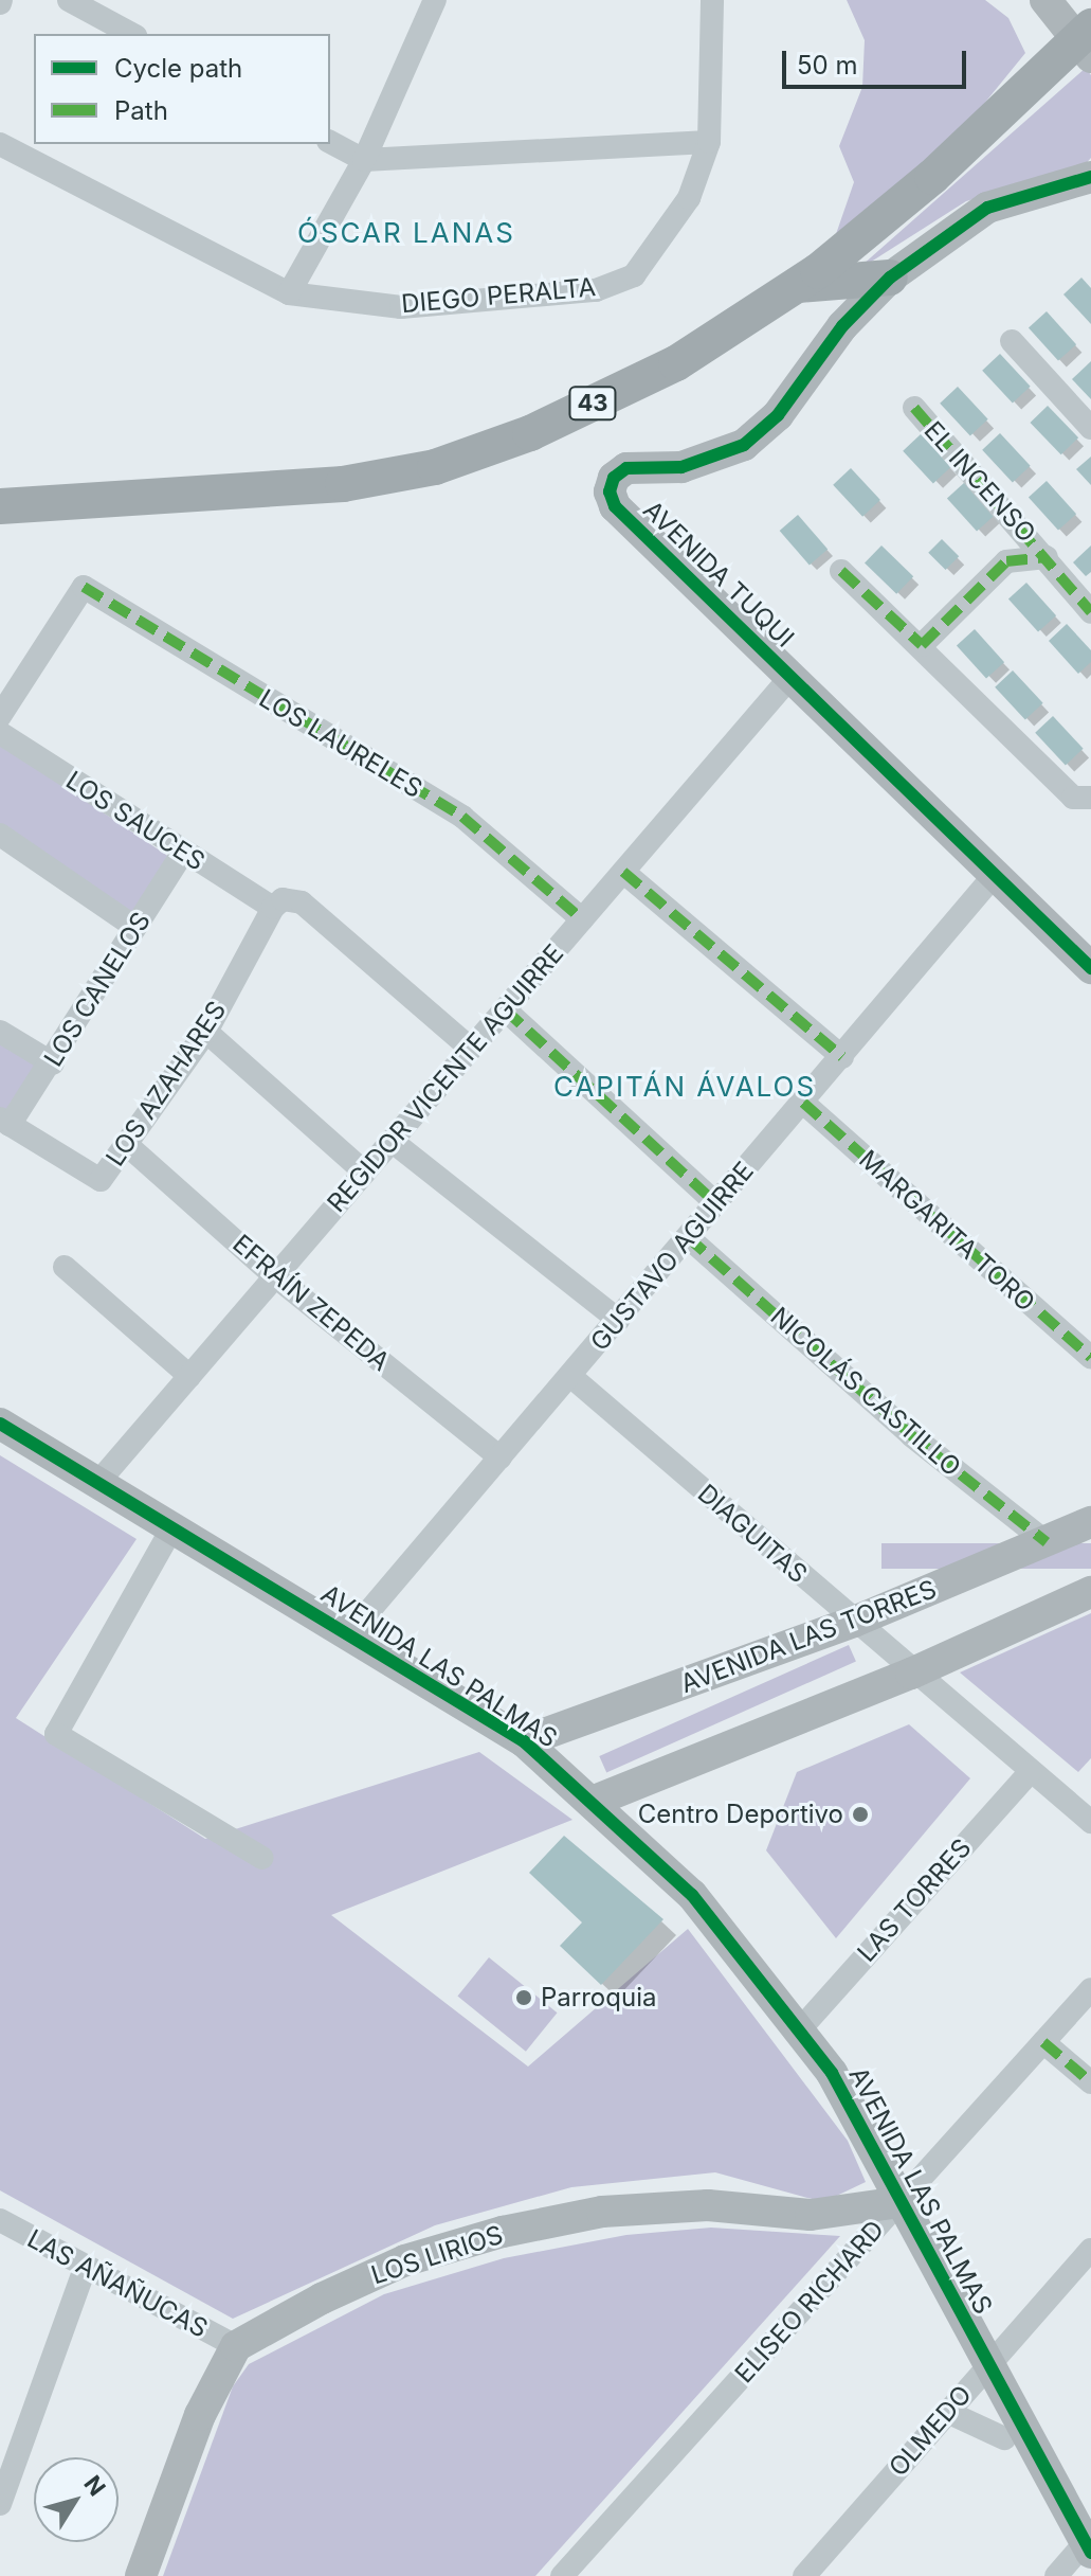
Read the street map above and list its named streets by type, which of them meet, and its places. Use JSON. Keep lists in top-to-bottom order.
{
  "streets": {
    "main road": ["43"],
    "street": [
      "DIEGO PERALTA",
      "EL INCENSO",
      "AVENIDA TUQUI",
      "LOS LAURELES",
      "LOS SAUCES",
      "LOS CANELOS",
      "REGIDOR VICENTE AGUIRRE",
      "LOS AZAHARES",
      "MARGARITA TORO",
      "GUSTAVO AGUIRRE",
      "EFRAÍN ZEPEDA",
      "NICOLÁS CASTILLO",
      "DIAGUITAS",
      "AVENIDA LAS TORRES",
      "AVENIDA LAS PALMAS",
      "LAS TORRES",
      "LOS LIRIOS",
      "LAS AÑAÑUCAS",
      "ELISEO RICHARD",
      "OLMEDO"
    ]
  },
  "crossings": [
    ["AVENIDA TUQUI", "REGIDOR VICENTE AGUIRRE"],
    ["AVENIDA TUQUI", "GUSTAVO AGUIRRE"],
    ["LOS LAURELES", "REGIDOR VICENTE AGUIRRE"],
    ["LOS SAUCES", "LOS CANELOS"],
    ["LOS SAUCES", "REGIDOR VICENTE AGUIRRE"],
    ["LOS SAUCES", "LOS AZAHARES"],
    ["LOS CANELOS", "LOS AZAHARES"],
    ["REGIDOR VICENTE AGUIRRE", "EFRAÍN ZEPEDA"],
    ["REGIDOR VICENTE AGUIRRE", "AVENIDA LAS PALMAS"],
    ["LOS AZAHARES", "EFRAÍN ZEPEDA"],
    ["MARGARITA TORO", "GUSTAVO AGUIRRE"],
    ["GUSTAVO AGUIRRE", "EFRAÍN ZEPEDA"],
    ["GUSTAVO AGUIRRE", "NICOLÁS CASTILLO"],
    ["GUSTAVO AGUIRRE", "DIAGUITAS"],
    ["GUSTAVO AGUIRRE", "AVENIDA LAS PALMAS"],
    ["NICOLÁS CASTILLO", "AVENIDA LAS TORRES"],
    ["DIAGUITAS", "AVENIDA LAS TORRES"],
    ["DIAGUITAS", "LAS TORRES"],
    ["AVENIDA LAS TORRES", "AVENIDA LAS PALMAS"],
    ["AVENIDA LAS PALMAS", "LAS TORRES"],
    ["AVENIDA LAS PALMAS", "LOS LIRIOS"],
    ["AVENIDA LAS PALMAS", "ELISEO RICHARD"],
    ["AVENIDA LAS PALMAS", "OLMEDO"],
    ["LOS LIRIOS", "LAS AÑAÑUCAS"],
    ["LOS LIRIOS", "ELISEO RICHARD"]
  ],
  "districts": ["ÓSCAR LANAS", "CAPITÁN ÁVALOS"],
  "places": ["Centro Deportivo", "Parroquia"],
  "legend": ["Cycle path", "Path"],
  "scale_bar": "50 m",
  "north": "top right"
}
